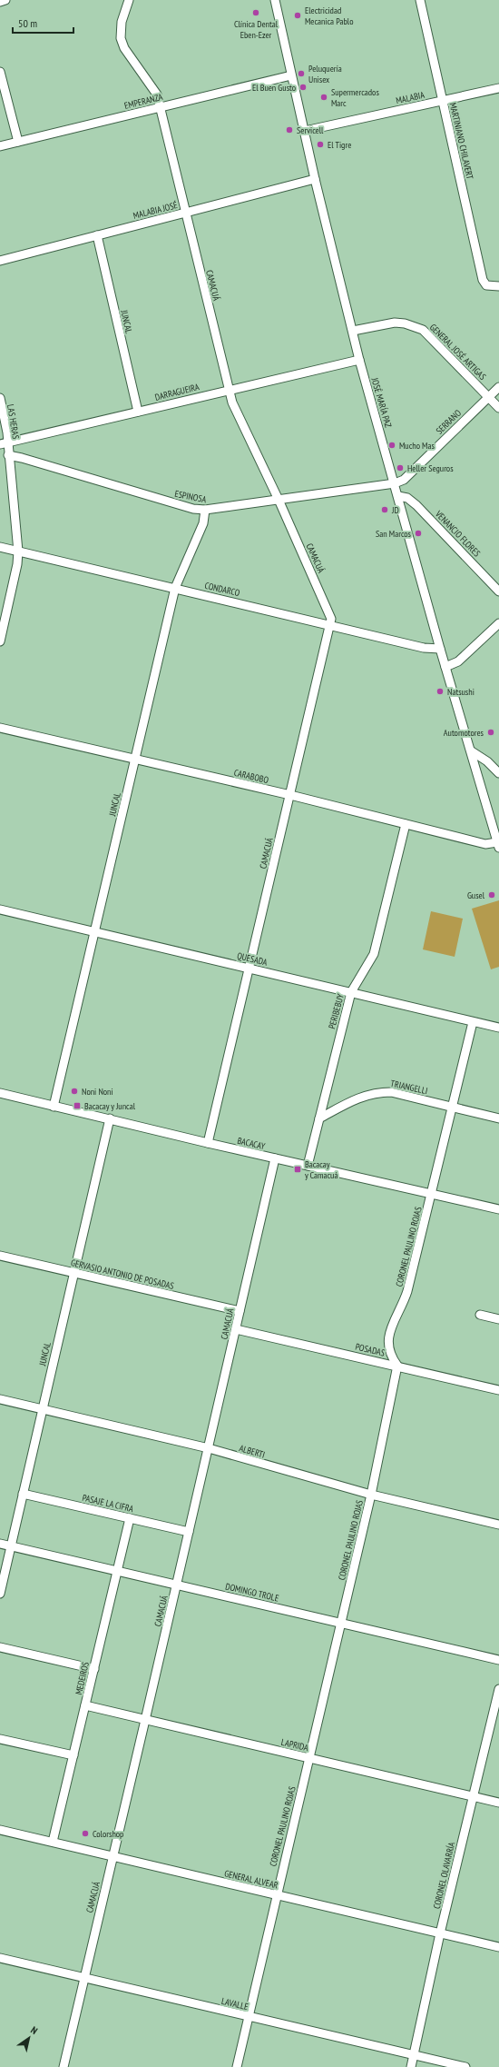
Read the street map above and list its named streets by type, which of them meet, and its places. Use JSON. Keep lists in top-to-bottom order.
{
  "streets": {
    "street": [
      "MALABIA",
      "EMPERANZA",
      "MARTINIANO CHILAVERT",
      "MALABIA JOSÉ",
      "CAMACUÁ",
      "JUNCAL",
      "GENERAL JOSÉ ARTIGAS",
      "DARRAGUEIRA",
      "JOSÉ MARÍA PAZ",
      "LAS HERAS",
      "SERRANO",
      "ESPINOSA",
      "VENANCIO FLORES",
      "CONDARCO",
      "CARABOBO",
      "QUESADA",
      "PERIBEBUY",
      "TRIANGELLI",
      "BACACAY",
      "CORONEL PAULINO ROJAS",
      "GERVASIO ANTONIO DE POSADAS",
      "POSADAS",
      "ALBERTI",
      "PASAJE LA CIFRA",
      "DOMINGO TROLE",
      "MEDEIROS",
      "LAPRIDA",
      "CORONEL OLAVARRÍA",
      "GENERAL ALVEAR",
      "LAVALLE"
    ]
  },
  "crossings": [
    ["MALABIA", "MARTINIANO CHILAVERT"],
    ["MALABIA", "JOSÉ MARÍA PAZ"],
    ["EMPERANZA", "CAMACUÁ"],
    ["EMPERANZA", "JOSÉ MARÍA PAZ"],
    ["MALABIA JOSÉ", "CAMACUÁ"],
    ["MALABIA JOSÉ", "JUNCAL"],
    ["MALABIA JOSÉ", "JOSÉ MARÍA PAZ"],
    ["CAMACUÁ", "DARRAGUEIRA"],
    ["CAMACUÁ", "ESPINOSA"],
    ["CAMACUÁ", "CONDARCO"],
    ["CAMACUÁ", "CARABOBO"],
    ["CAMACUÁ", "QUESADA"],
    ["CAMACUÁ", "BACACAY"],
    ["CAMACUÁ", "GERVASIO ANTONIO DE POSADAS"],
    ["CAMACUÁ", "POSADAS"],
    ["CAMACUÁ", "ALBERTI"],
    ["CAMACUÁ", "PASAJE LA CIFRA"],
    ["CAMACUÁ", "DOMINGO TROLE"],
    ["CAMACUÁ", "LAPRIDA"],
    ["CAMACUÁ", "GENERAL ALVEAR"],
    ["CAMACUÁ", "LAVALLE"],
    ["JUNCAL", "DARRAGUEIRA"],
    ["JUNCAL", "ESPINOSA"],
    ["JUNCAL", "CONDARCO"],
    ["JUNCAL", "CARABOBO"],
    ["JUNCAL", "QUESADA"],
    ["JUNCAL", "BACACAY"],
    ["JUNCAL", "GERVASIO ANTONIO DE POSADAS"],
    ["JUNCAL", "ALBERTI"],
    ["JUNCAL", "PASAJE LA CIFRA"],
    ["JUNCAL", "DOMINGO TROLE"],
    ["GENERAL JOSÉ ARTIGAS", "JOSÉ MARÍA PAZ"],
    ["GENERAL JOSÉ ARTIGAS", "SERRANO"],
    ["DARRAGUEIRA", "JOSÉ MARÍA PAZ"],
    ["DARRAGUEIRA", "LAS HERAS"],
    ["JOSÉ MARÍA PAZ", "SERRANO"],
    ["JOSÉ MARÍA PAZ", "ESPINOSA"],
    ["JOSÉ MARÍA PAZ", "VENANCIO FLORES"],
    ["JOSÉ MARÍA PAZ", "CONDARCO"],
    ["JOSÉ MARÍA PAZ", "CARABOBO"],
    ["LAS HERAS", "ESPINOSA"],
    ["LAS HERAS", "CONDARCO"],
    ["SERRANO", "ESPINOSA"],
    ["CARABOBO", "PERIBEBUY"],
    ["QUESADA", "PERIBEBUY"],
    ["QUESADA", "CORONEL PAULINO ROJAS"],
    ["PERIBEBUY", "TRIANGELLI"],
    ["PERIBEBUY", "BACACAY"],
    ["TRIANGELLI", "CORONEL PAULINO ROJAS"],
    ["BACACAY", "CORONEL PAULINO ROJAS"],
    ["CORONEL PAULINO ROJAS", "POSADAS"],
    ["CORONEL PAULINO ROJAS", "ALBERTI"],
    ["CORONEL PAULINO ROJAS", "DOMINGO TROLE"],
    ["CORONEL PAULINO ROJAS", "LAPRIDA"],
    ["CORONEL PAULINO ROJAS", "GENERAL ALVEAR"],
    ["CORONEL PAULINO ROJAS", "LAVALLE"],
    ["PASAJE LA CIFRA", "MEDEIROS"],
    ["DOMINGO TROLE", "MEDEIROS"],
    ["MEDEIROS", "LAPRIDA"],
    ["MEDEIROS", "GENERAL ALVEAR"],
    ["LAPRIDA", "CORONEL OLAVARRÍA"],
    ["CORONEL OLAVARRÍA", "GENERAL ALVEAR"],
    ["CORONEL OLAVARRÍA", "LAVALLE"]
  ],
  "places": {
    "other": [
      "Clínica Dental Eben-Ezer",
      "Electricidad Mecanica Pablo",
      "Peluquería Unisex",
      "El Buen Gusto",
      "Supermercados Marc",
      "Servicell",
      "El Tigre",
      "Mucho Mas",
      "Heller Seguros",
      "JD",
      "San Marcos",
      "Natsushi",
      "Automotores",
      "Gusel",
      "Noni Noni",
      "Colorshop"
    ],
    "transit": ["Bacacay y Juncal", "Bacacay y Camacuá"]
  },
  "scale_bar": "50 m",
  "north": "top right"
}
